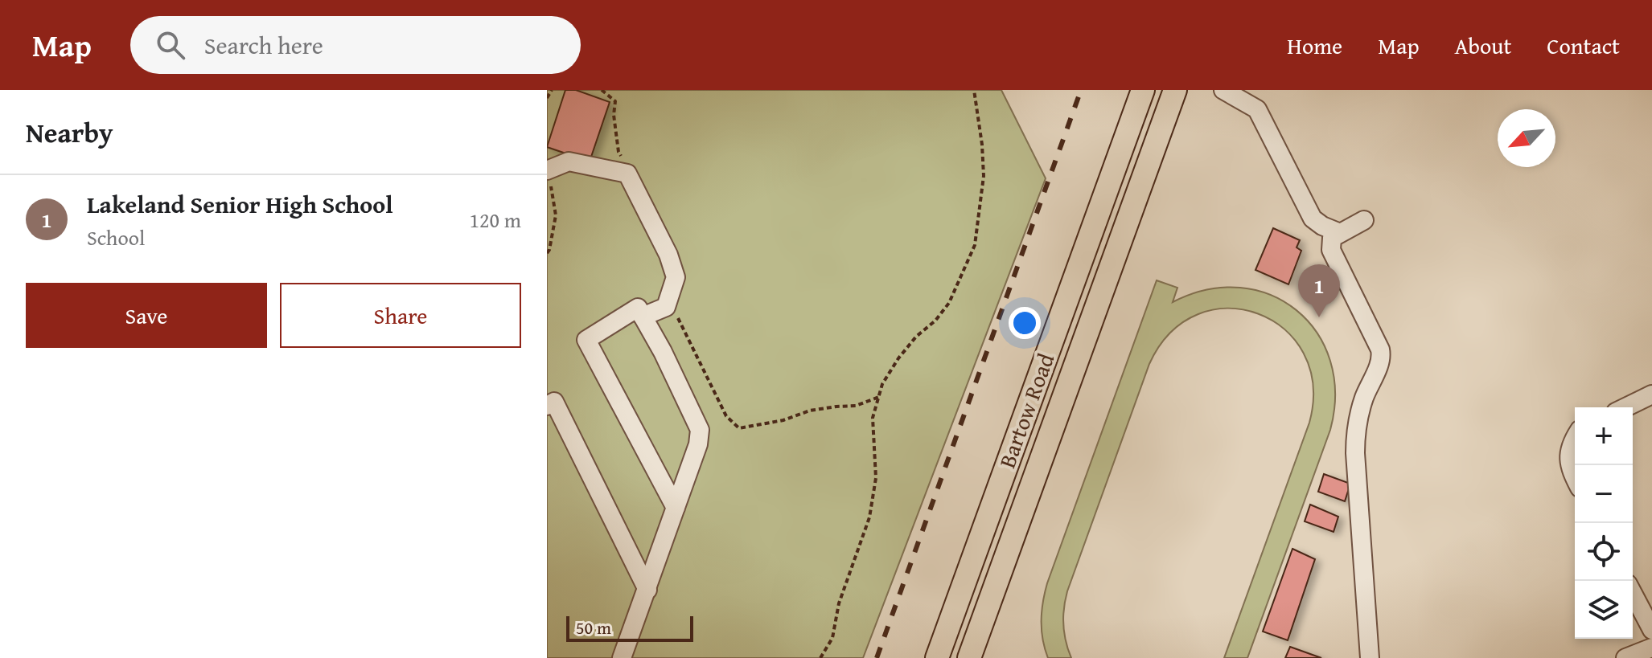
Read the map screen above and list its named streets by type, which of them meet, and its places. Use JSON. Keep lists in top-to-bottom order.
{
  "streets": {
    "main road": ["Bartow Road"]
  },
  "scale_bar": "50 m",
  "north": "bottom left",
  "page": {
    "header": "Map",
    "search": "Search here",
    "nav": [
      "Home",
      "Map",
      "About",
      "Contact"
    ],
    "heading": "Nearby",
    "list": [
      {
        "mark": "1",
        "name": "Lakeland Senior High School",
        "note": "School",
        "value": "120 m"
      }
    ],
    "buttons": ["Save", "Share"],
    "pins": "1",
    "map_buttons": ["+", "−"],
    "scale": "50 m"
  }
}
